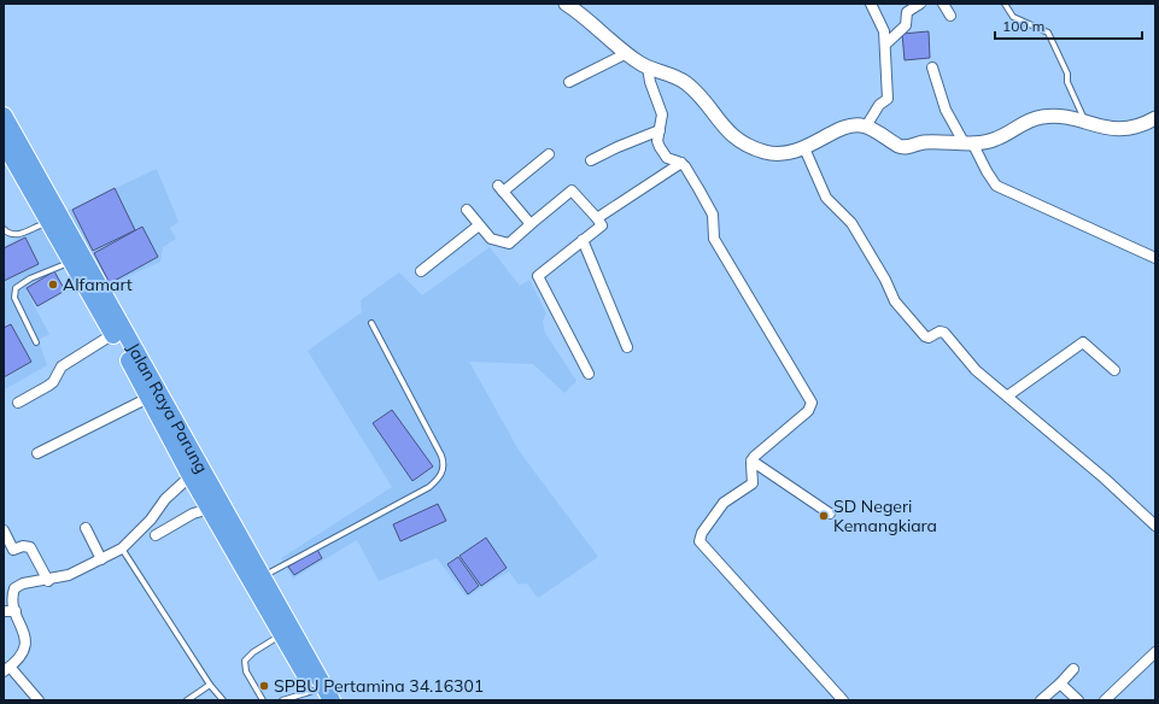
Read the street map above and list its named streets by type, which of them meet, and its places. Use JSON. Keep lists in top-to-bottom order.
{
  "streets": {
    "highway": ["Jalan Raya Parung"]
  },
  "places": ["Alfamart", "SD Negeri Kemangkiara", "SPBU Pertamina 34.16301"],
  "scale_bar": "100 m"
}
